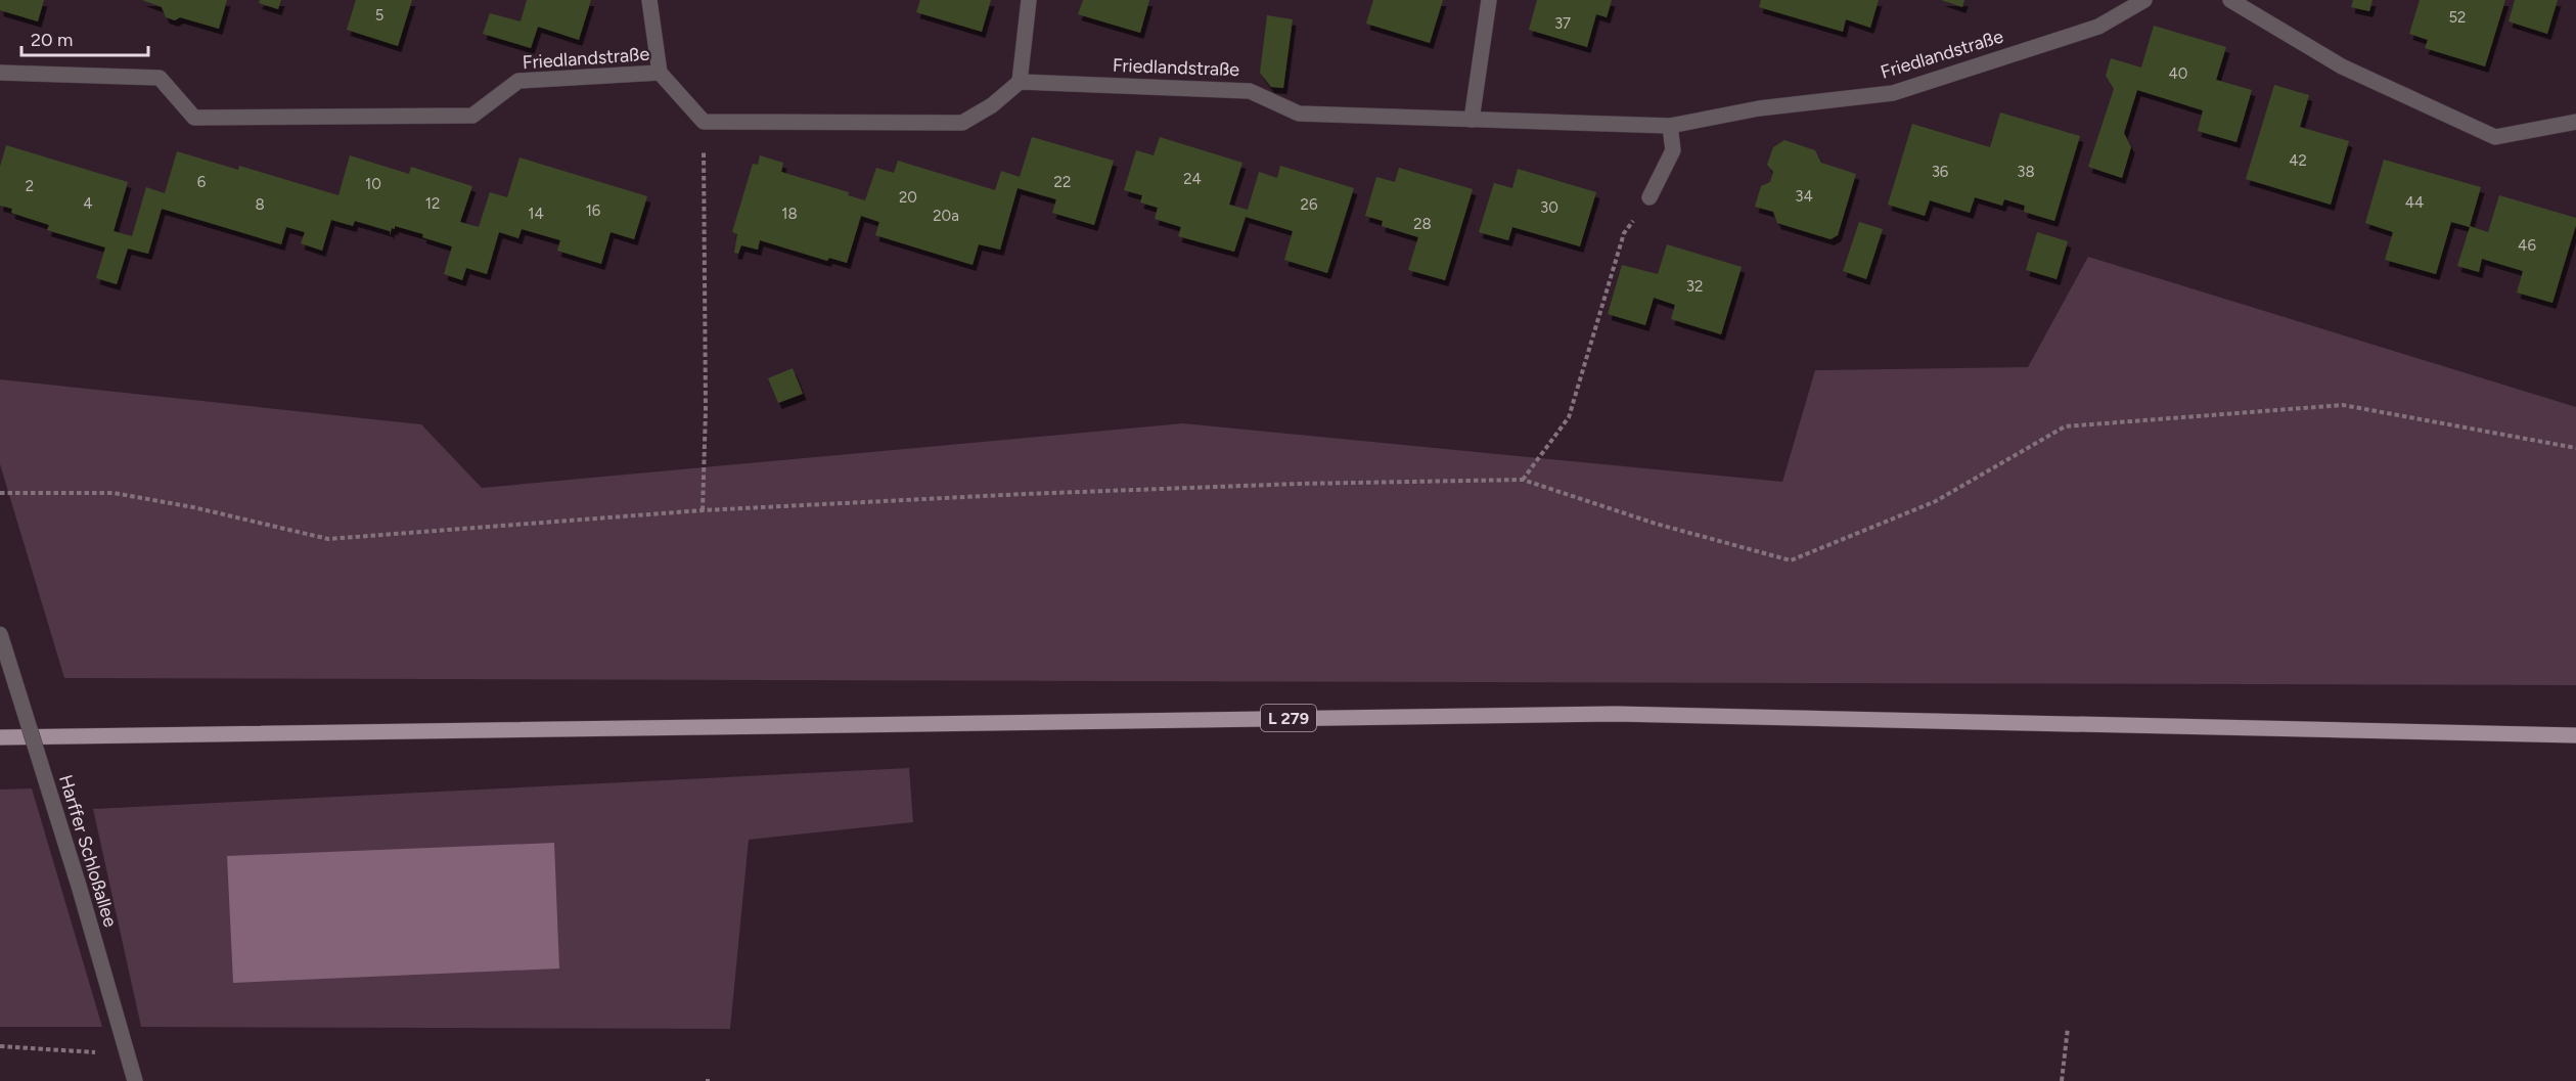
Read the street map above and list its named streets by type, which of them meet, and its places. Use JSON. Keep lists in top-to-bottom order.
{
  "streets": {
    "main road": ["L 279"],
    "street": ["Friedlandstraße", "Harffer Schloßallee"]
  },
  "house_numbers": [
    "5",
    "52",
    "37",
    "40",
    "42",
    "36",
    "38",
    "24",
    "6",
    "22",
    "10",
    "2",
    "34",
    "20",
    "44",
    "4",
    "12",
    "8",
    "26",
    "30",
    "16",
    "14",
    "18",
    "20a",
    "28",
    "46",
    "32"
  ],
  "scale_bar": "20 m"
}
